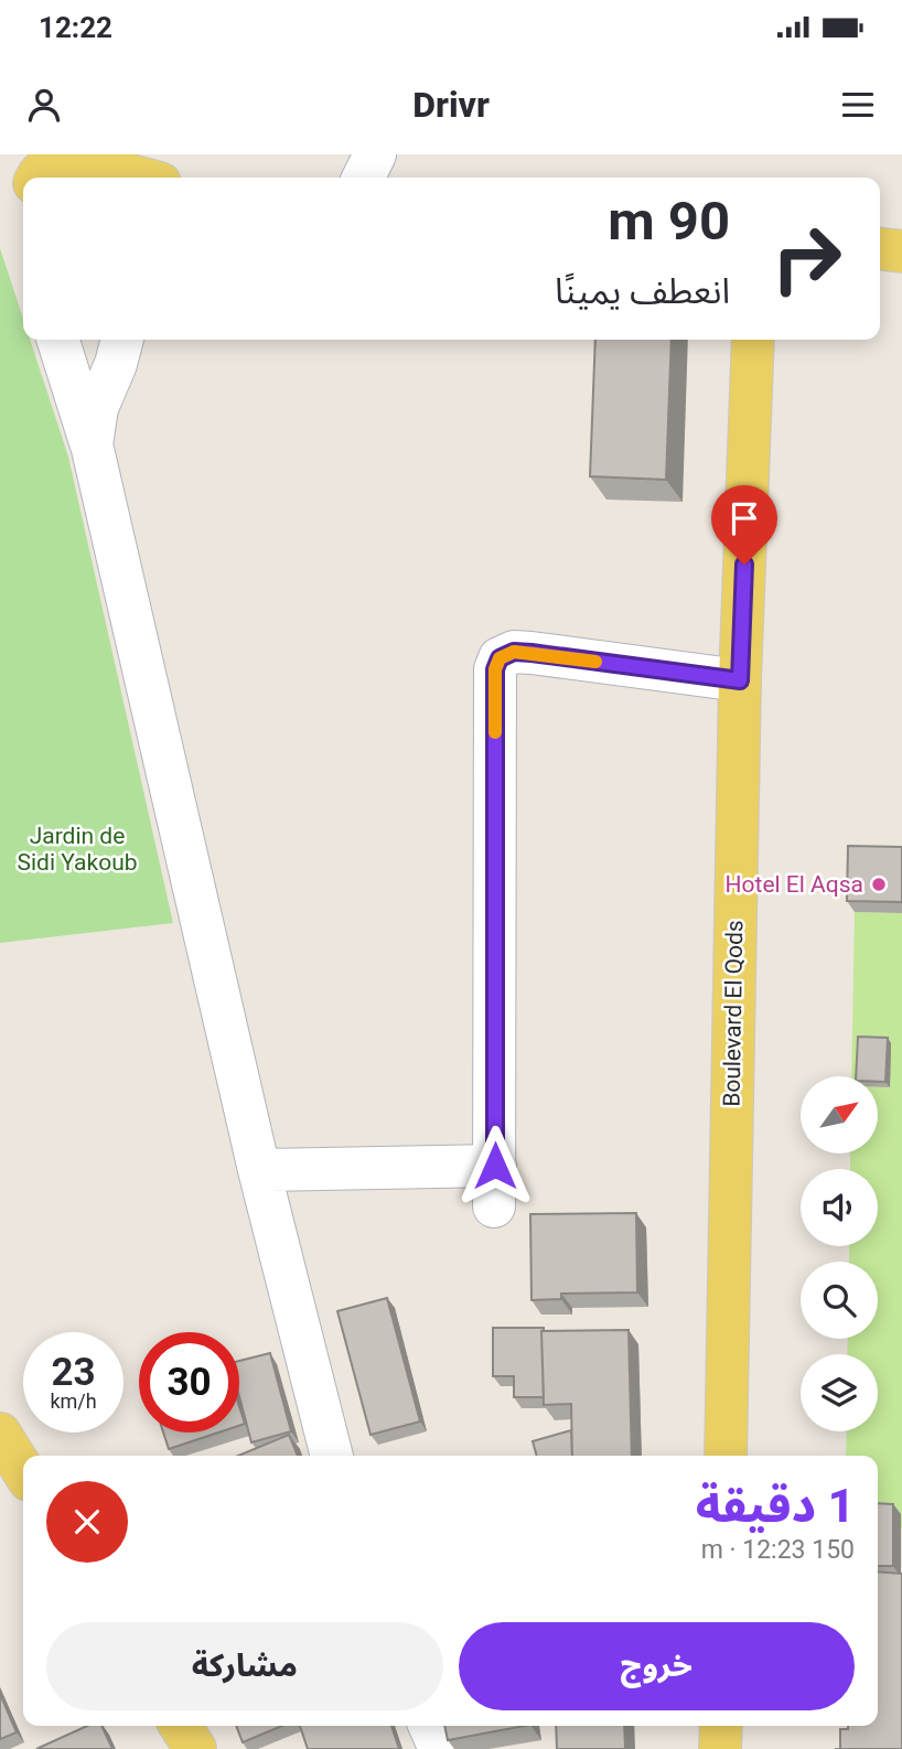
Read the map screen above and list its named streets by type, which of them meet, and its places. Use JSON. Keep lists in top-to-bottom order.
{
  "streets": {
    "main road": ["Boulevard El Qods"]
  },
  "parks": ["Jardin de Sidi Yakoub"],
  "places": ["Hotel El Aqsa"],
  "north": "top right",
  "page": {
    "status": "12:22",
    "header": "Drivr",
    "turn": ["90 m", "انعطف يمينًا"],
    "speed": "23 km/h",
    "limit": "30",
    "heading": ["1 دقيقة", "150 m · 12:23"],
    "buttons": ["خروج", "مشاركة"]
  }
}
